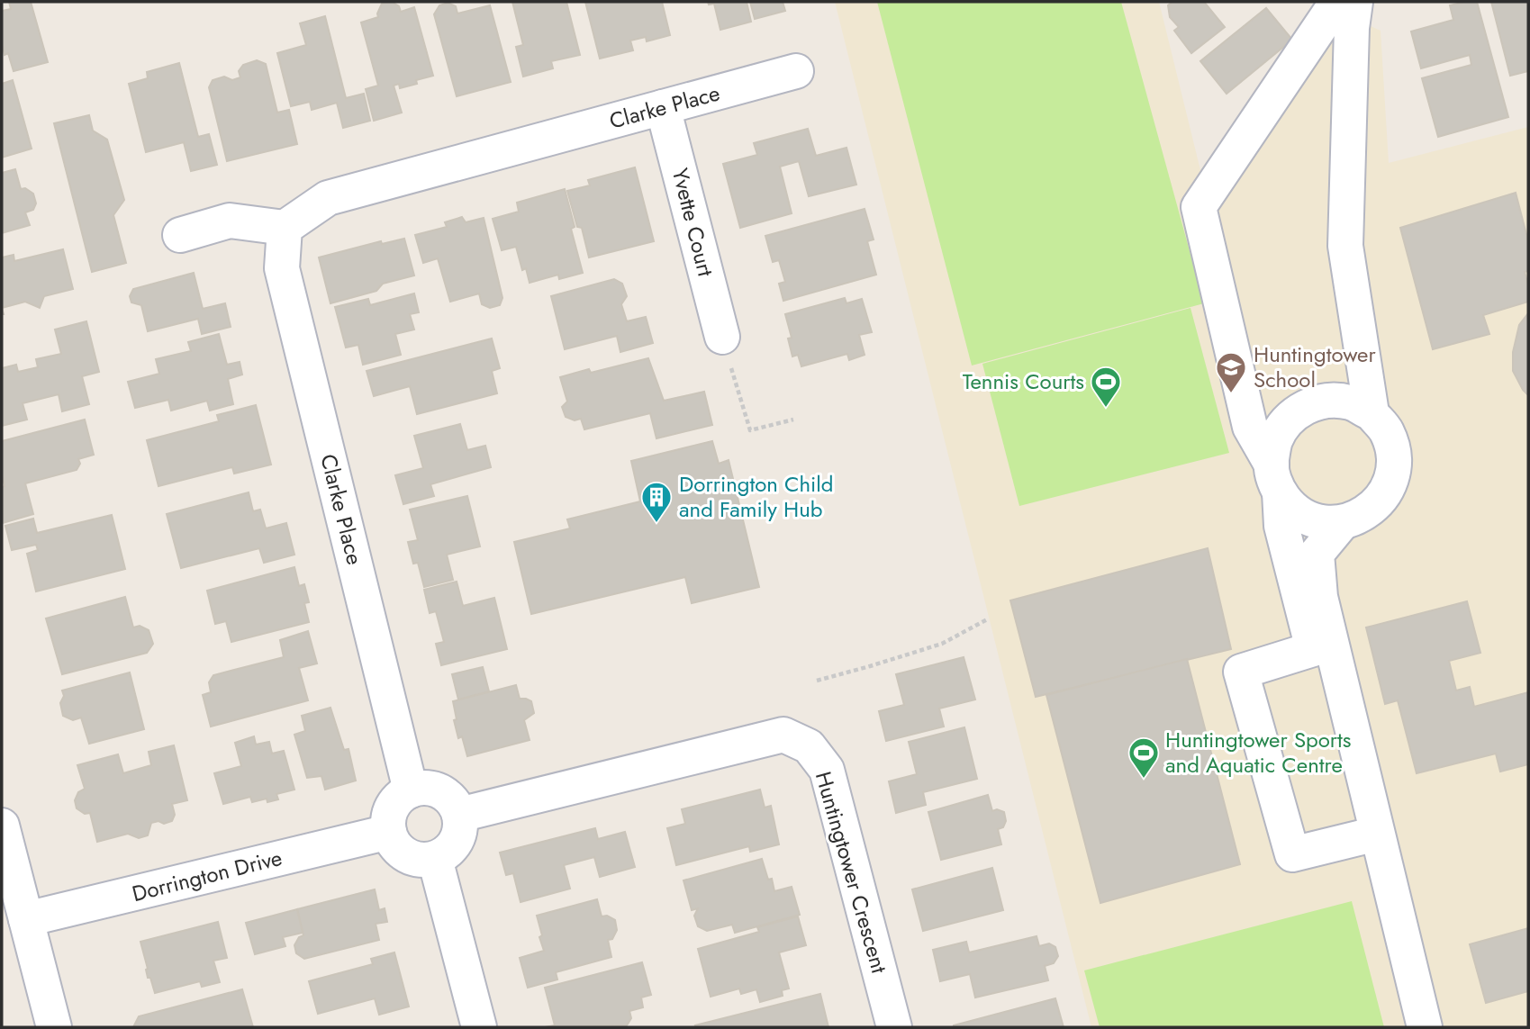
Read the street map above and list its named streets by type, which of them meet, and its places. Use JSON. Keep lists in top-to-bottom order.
{
  "streets": {
    "street": [
      "Clarke Place",
      "Yvette Court",
      "Huntingtower Crescent",
      "Dorrington Drive"
    ]
  },
  "crossings": [
    ["Clarke Place", "Yvette Court"],
    ["Clarke Place", "Huntingtower Crescent"],
    ["Clarke Place", "Dorrington Drive"],
    ["Huntingtower Crescent", "Dorrington Drive"]
  ],
  "places": {
    "school or university": ["Huntingtower School"],
    "sports": ["Tennis Courts", "Huntingtower Sports and Aquatic Centre"],
    "building": ["Dorrington Child and Family Hub"]
  }
}
